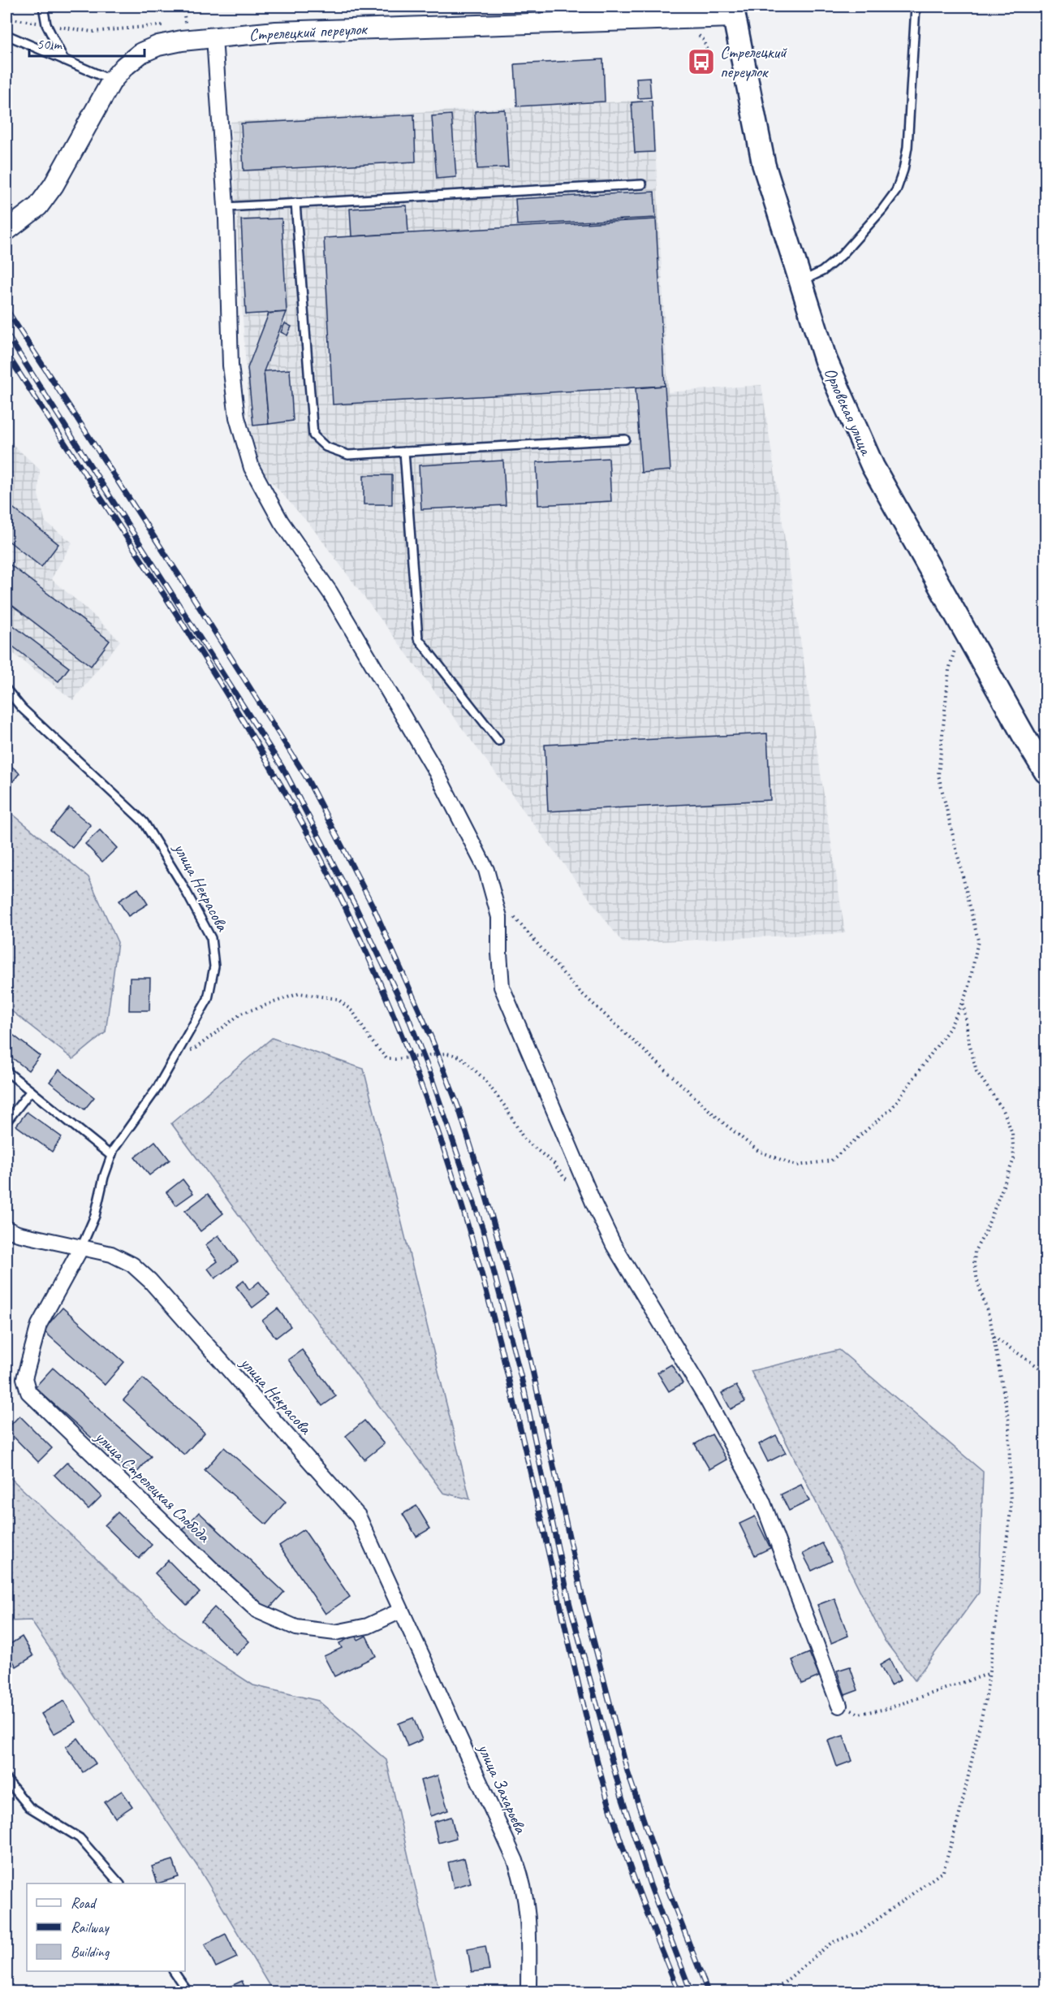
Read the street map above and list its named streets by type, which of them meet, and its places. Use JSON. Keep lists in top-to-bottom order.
{
  "streets": {
    "main road": ["Стрелецкий переулок", "Орловская улица"],
    "street": ["улица Некрасова", "улица Стрелецкая Слобода", "улица Захарьева"]
  },
  "crossings": [
    ["Стрелецкий переулок", "Орловская улица"],
    ["улица Некрасова", "улица Стрелецкая Слобода"],
    ["улица Некрасова", "улица Захарьева"],
    ["улица Стрелецкая Слобода", "улица Захарьева"]
  ],
  "places": {
    "bus stop": ["Стрелецкий переулок"]
  },
  "legend": ["Road", "Railway", "Building"],
  "scale_bar": "50 m"
}
